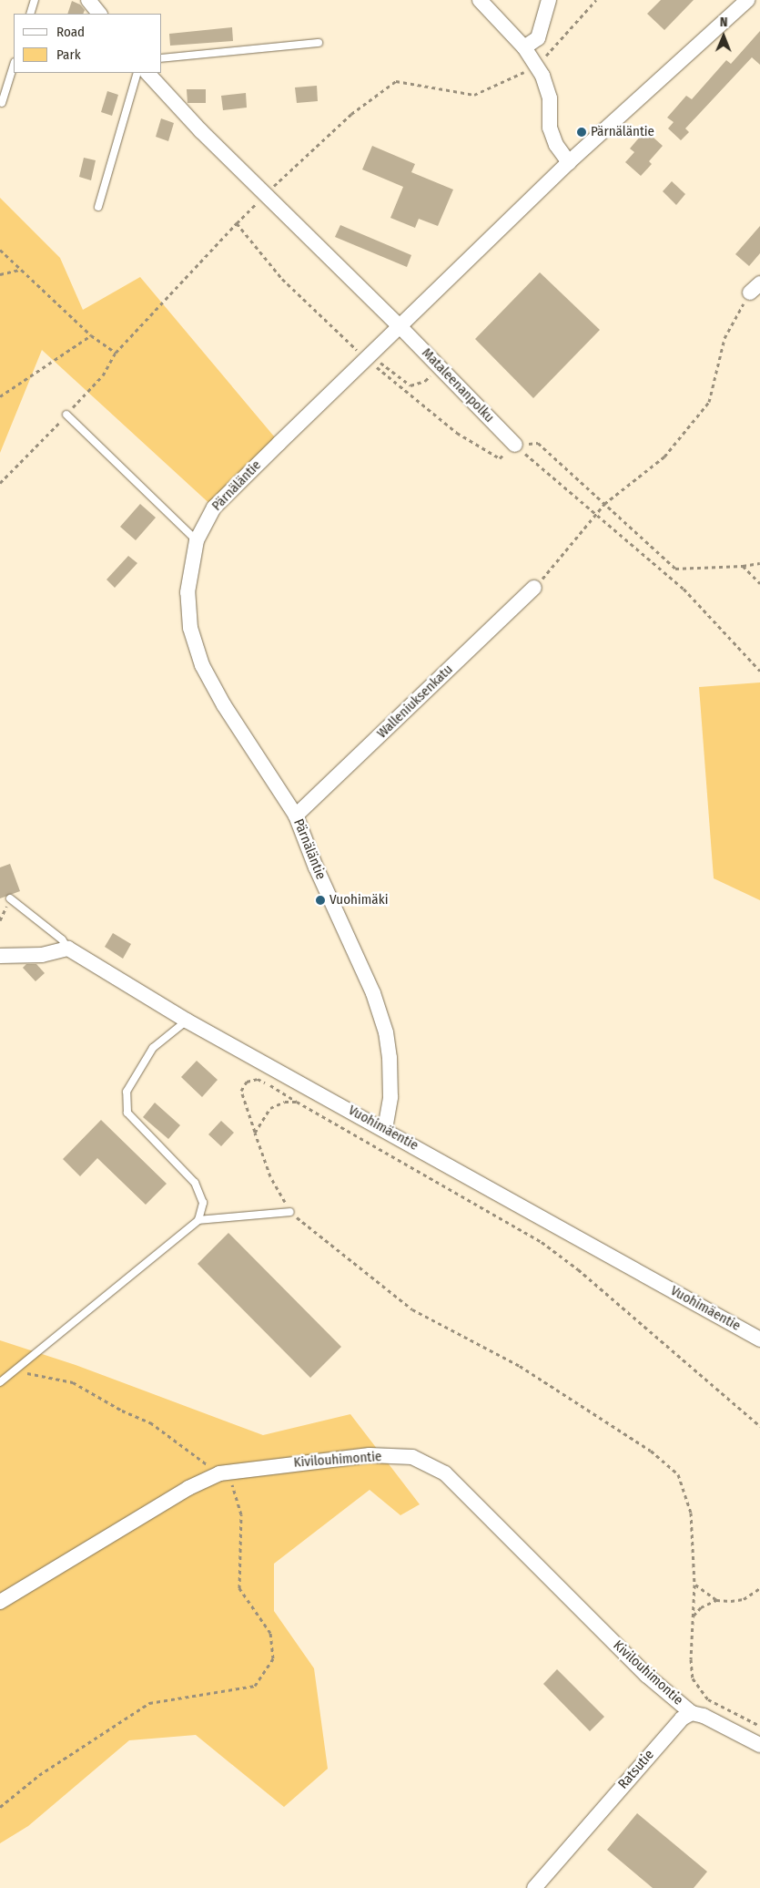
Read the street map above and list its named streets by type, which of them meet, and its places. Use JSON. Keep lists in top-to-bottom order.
{
  "streets": {
    "street": [
      "Mataleenanpolku",
      "Pärnäläntie",
      "Walleniuksenkatu",
      "Vuohimäentie",
      "Kivilouhimontie",
      "Ratsutie"
    ]
  },
  "crossings": [
    ["Mataleenanpolku", "Pärnäläntie"],
    ["Pärnäläntie", "Walleniuksenkatu"],
    ["Pärnäläntie", "Vuohimäentie"],
    ["Kivilouhimontie", "Ratsutie"]
  ],
  "places": ["Pärnäläntie", "Vuohimäki"],
  "legend": ["Road", "Park"],
  "north": "top"
}
